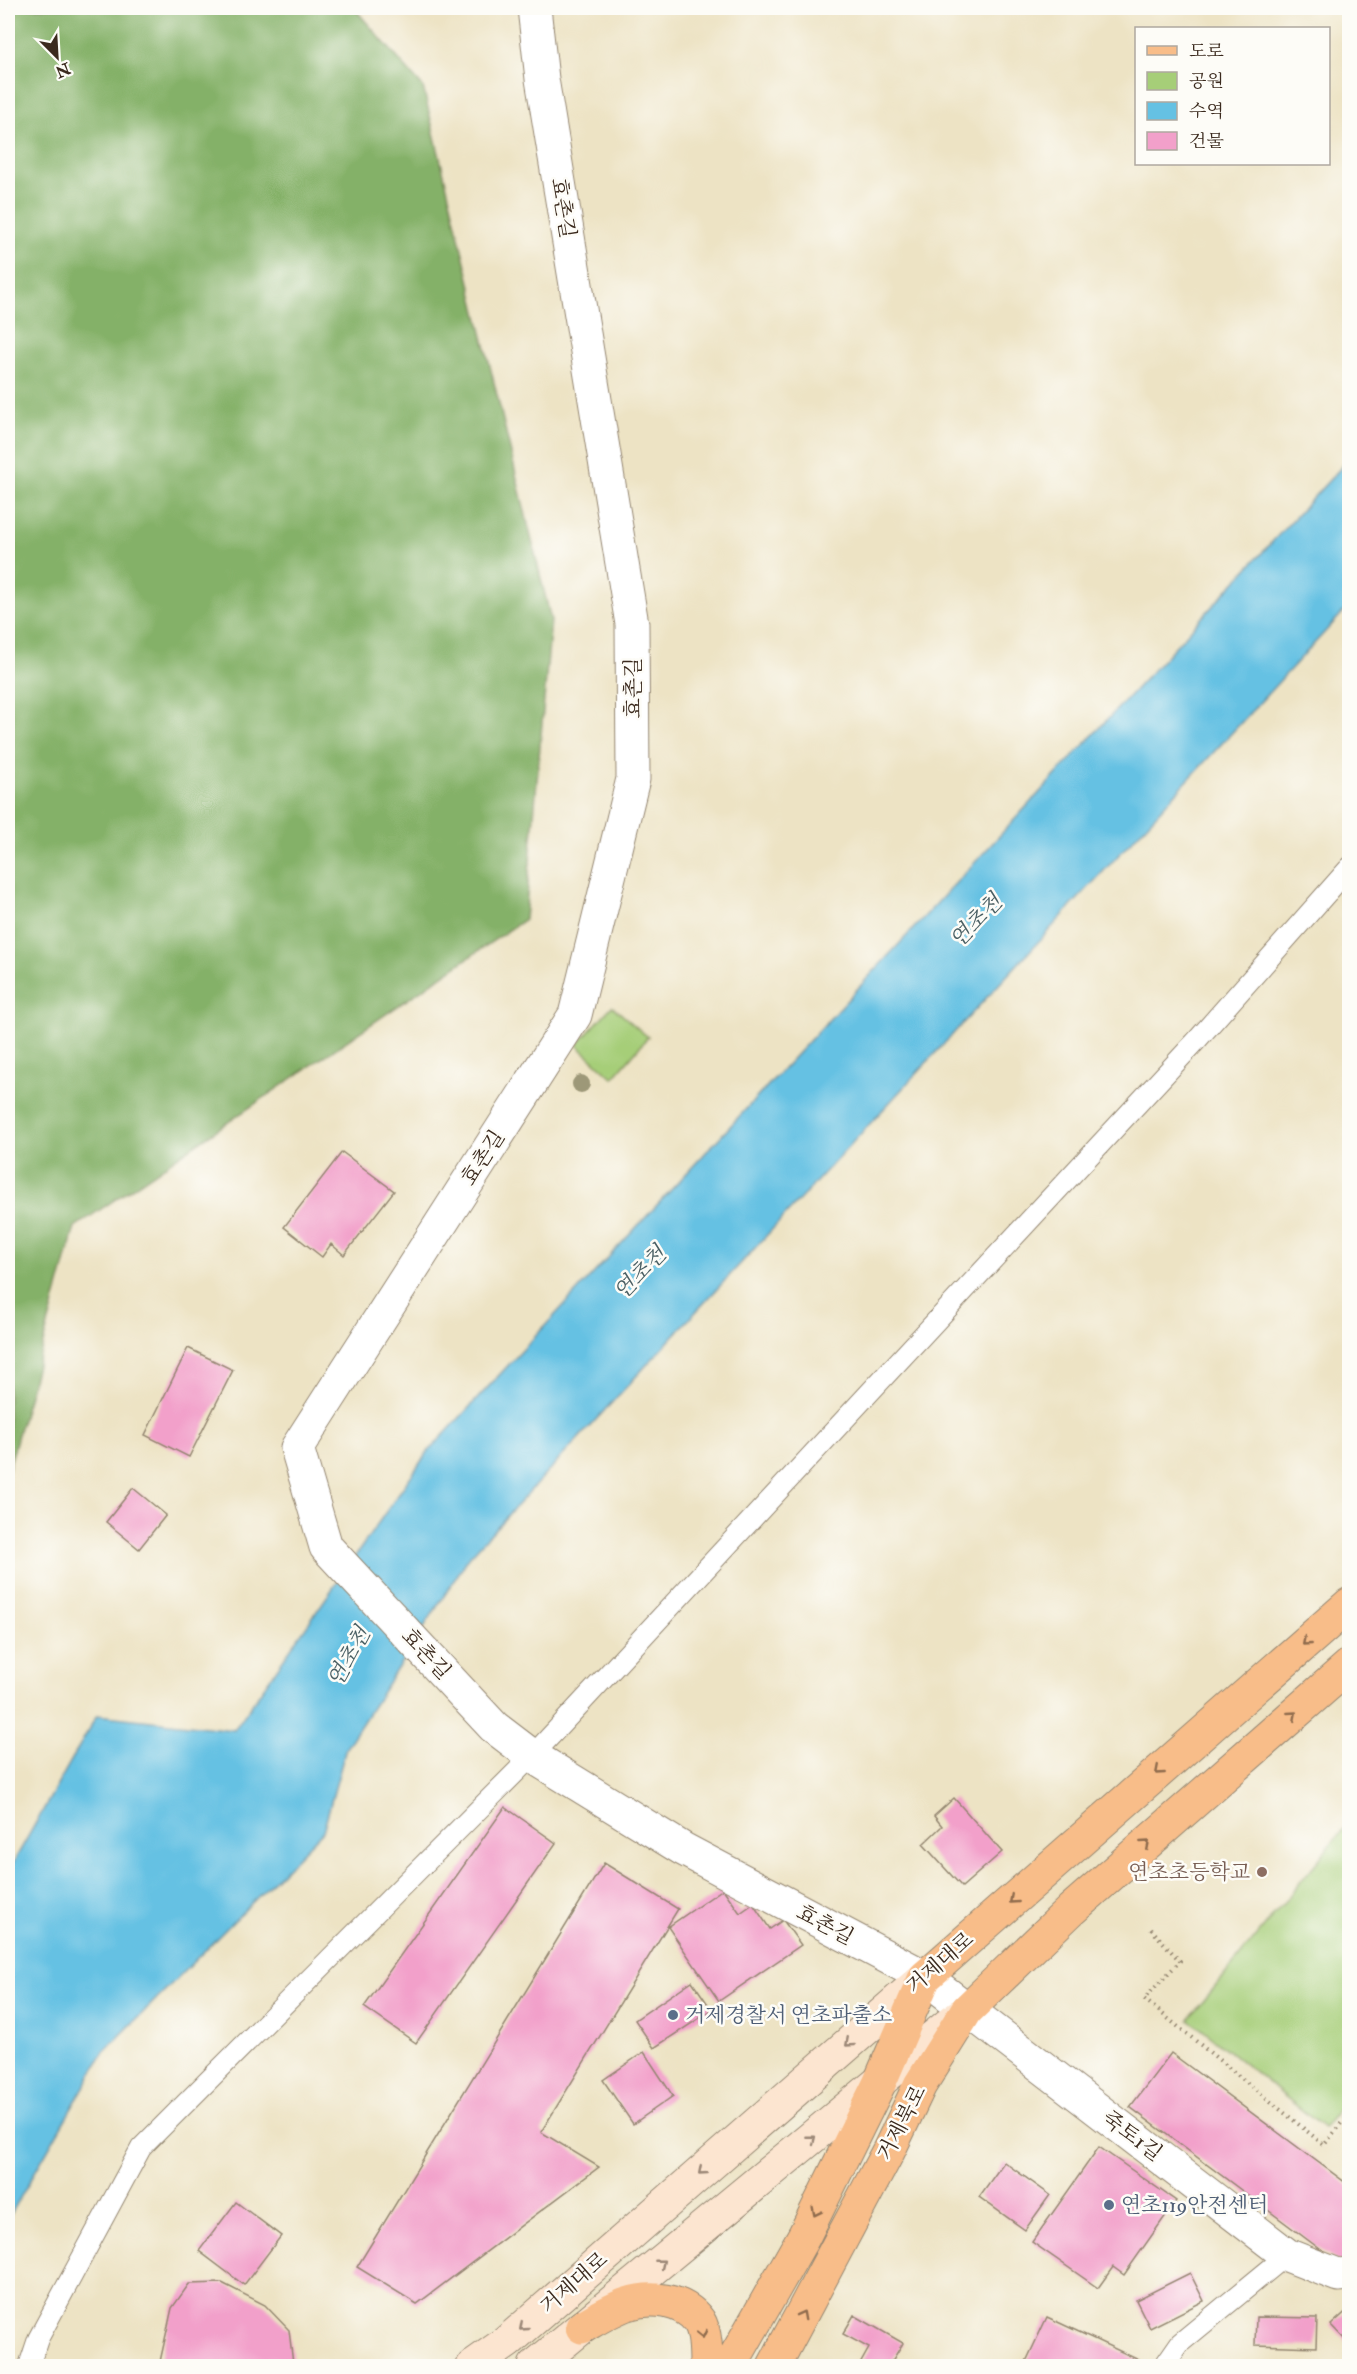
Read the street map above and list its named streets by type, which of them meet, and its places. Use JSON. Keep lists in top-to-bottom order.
{
  "streets": {
    "main road": ["거제대로", "거제북로"],
    "street": ["효촌길", "죽토1길"]
  },
  "crossings": [
    ["효촌길", "거제대로"],
    ["효촌길", "거제북로"],
    ["효촌길", "죽토1길"],
    ["거제대로", "거제북로"],
    ["거제대로", "죽토1길"],
    ["거제북로", "죽토1길"]
  ],
  "water": ["연초천"],
  "places": ["연초초등학교", "거제경찰서 연초파출소", "연초119안전센터"],
  "legend": [
    "도로",
    "공원",
    "수역",
    "건물"
  ],
  "north": "bottom right"
}
